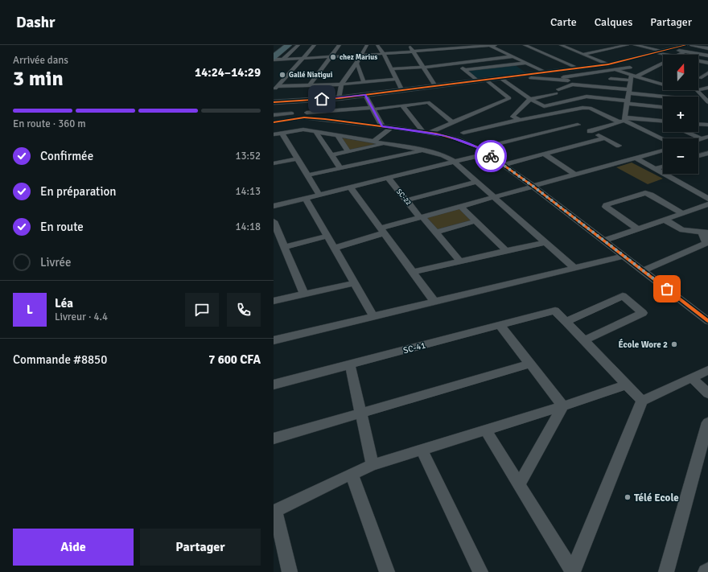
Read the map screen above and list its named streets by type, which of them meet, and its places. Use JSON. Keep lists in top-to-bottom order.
{
  "streets": {
    "street": ["SC-22", "SC-41"]
  },
  "places": [
    "chez Marius",
    "Gallé Niatigui",
    "École Wore 2",
    "Télé Ecole"
  ],
  "north": "top",
  "page": {
    "header": "Dashr",
    "nav": ["Carte", "Calques", "Partager"],
    "heading": ["3 min", "Arrivée dans", "14:24–14:29"],
    "panel": [
      "Léa",
      "Livreur · 4.4",
      "Commande #8850",
      "7 600 CFA"
    ],
    "map_buttons": ["+", "−"],
    "bar": "En route · 360 m",
    "list": [
      ["Confirmée", "13:52"],
      ["En préparation", "14:13"],
      ["En route", "14:18"],
      "Livrée"
    ],
    "round": "L",
    "buttons": ["Aide", "Partager"]
  }
}
